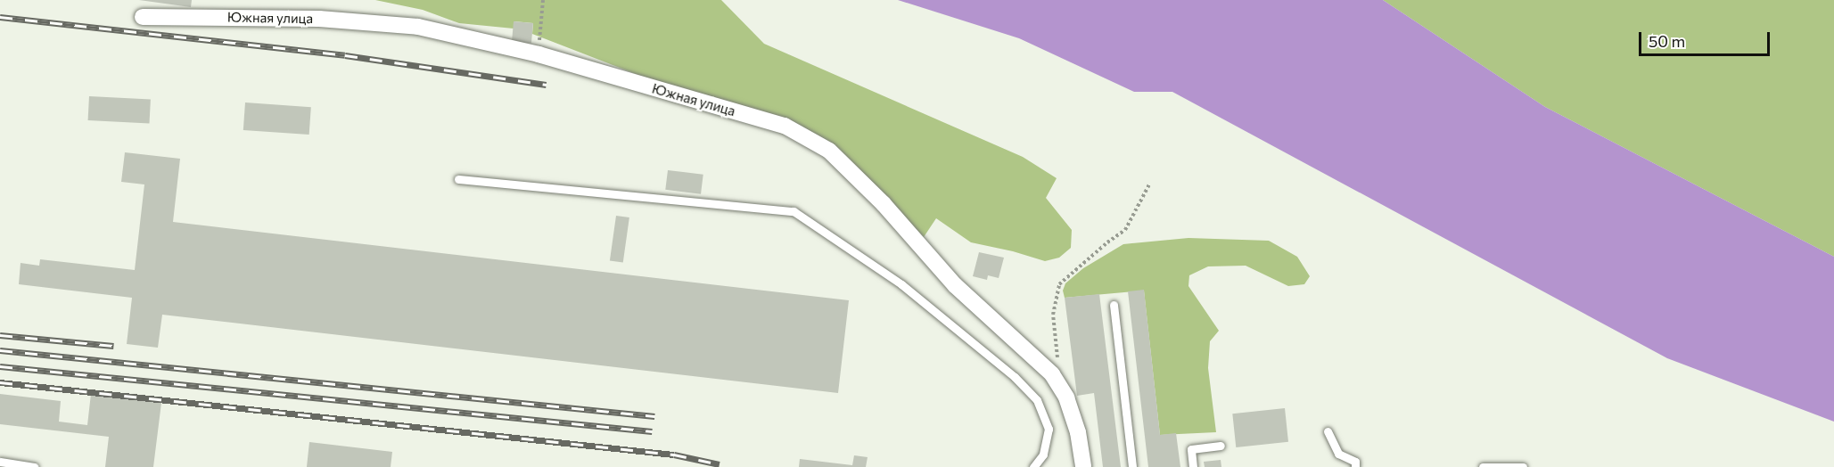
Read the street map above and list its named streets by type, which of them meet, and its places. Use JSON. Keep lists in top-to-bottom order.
{
  "streets": {
    "street": ["Южная улица"]
  },
  "scale_bar": "50 m"
}
